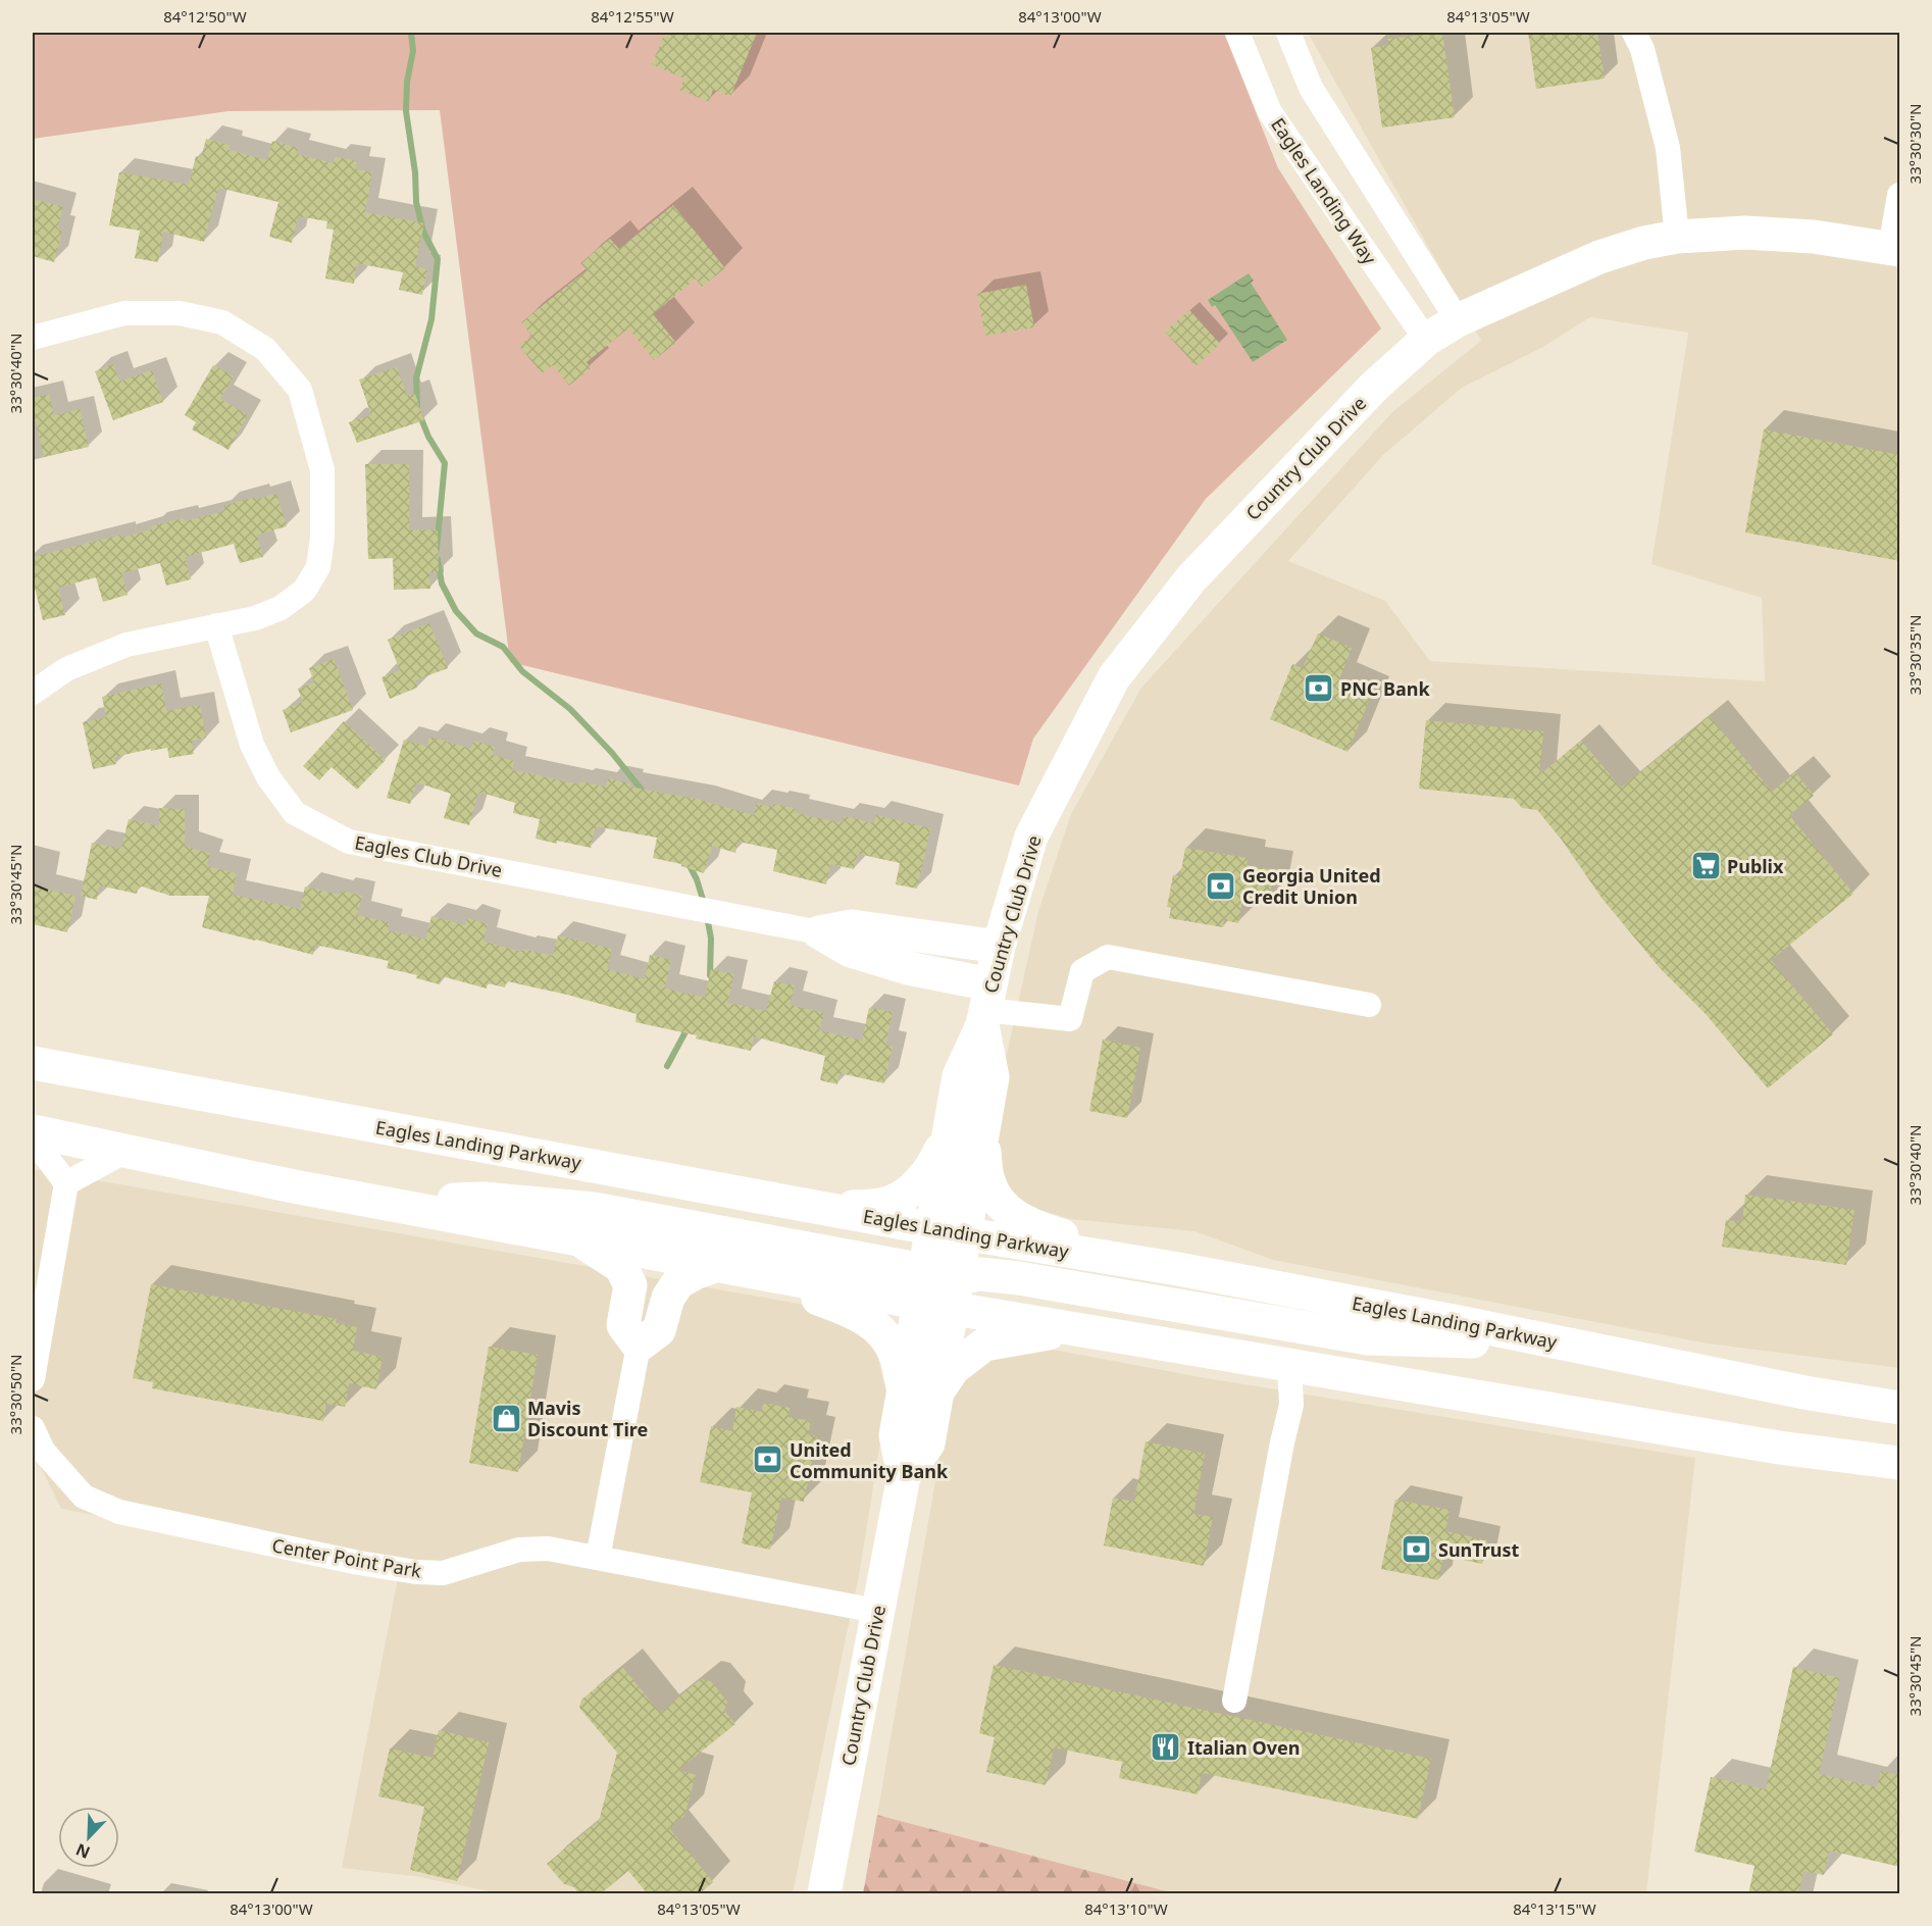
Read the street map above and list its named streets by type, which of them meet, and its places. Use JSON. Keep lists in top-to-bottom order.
{
  "streets": {
    "main road": ["Country Club Drive", "Eagles Landing Parkway"],
    "street": ["Eagles Landing Way", "Eagles Club Drive", "Center Point Park"]
  },
  "crossings": [
    ["Eagles Landing Way", "Country Club Drive"],
    ["Country Club Drive", "Eagles Landing Parkway"],
    ["Country Club Drive", "Center Point Park"]
  ],
  "places": {
    "bank": [
      "PNC Bank",
      "Georgia United Credit Union",
      "United Community Bank",
      "SunTrust"
    ],
    "supermarket": ["Publix"],
    "shop": ["Mavis Discount Tire"],
    "restaurant": ["Italian Oven"]
  },
  "north": "bottom left",
  "coordinates": [
    "84°12'50\"W",
    "84°12'55\"W",
    "84°13'00\"W",
    "84°13'05\"W",
    "33°30'30\"N",
    "33°30'40\"N",
    "33°30'35\"N",
    "33°30'45\"N",
    "33°30'50\"N",
    "84°13'10\"W",
    "84°13'15\"W"
  ]
}
